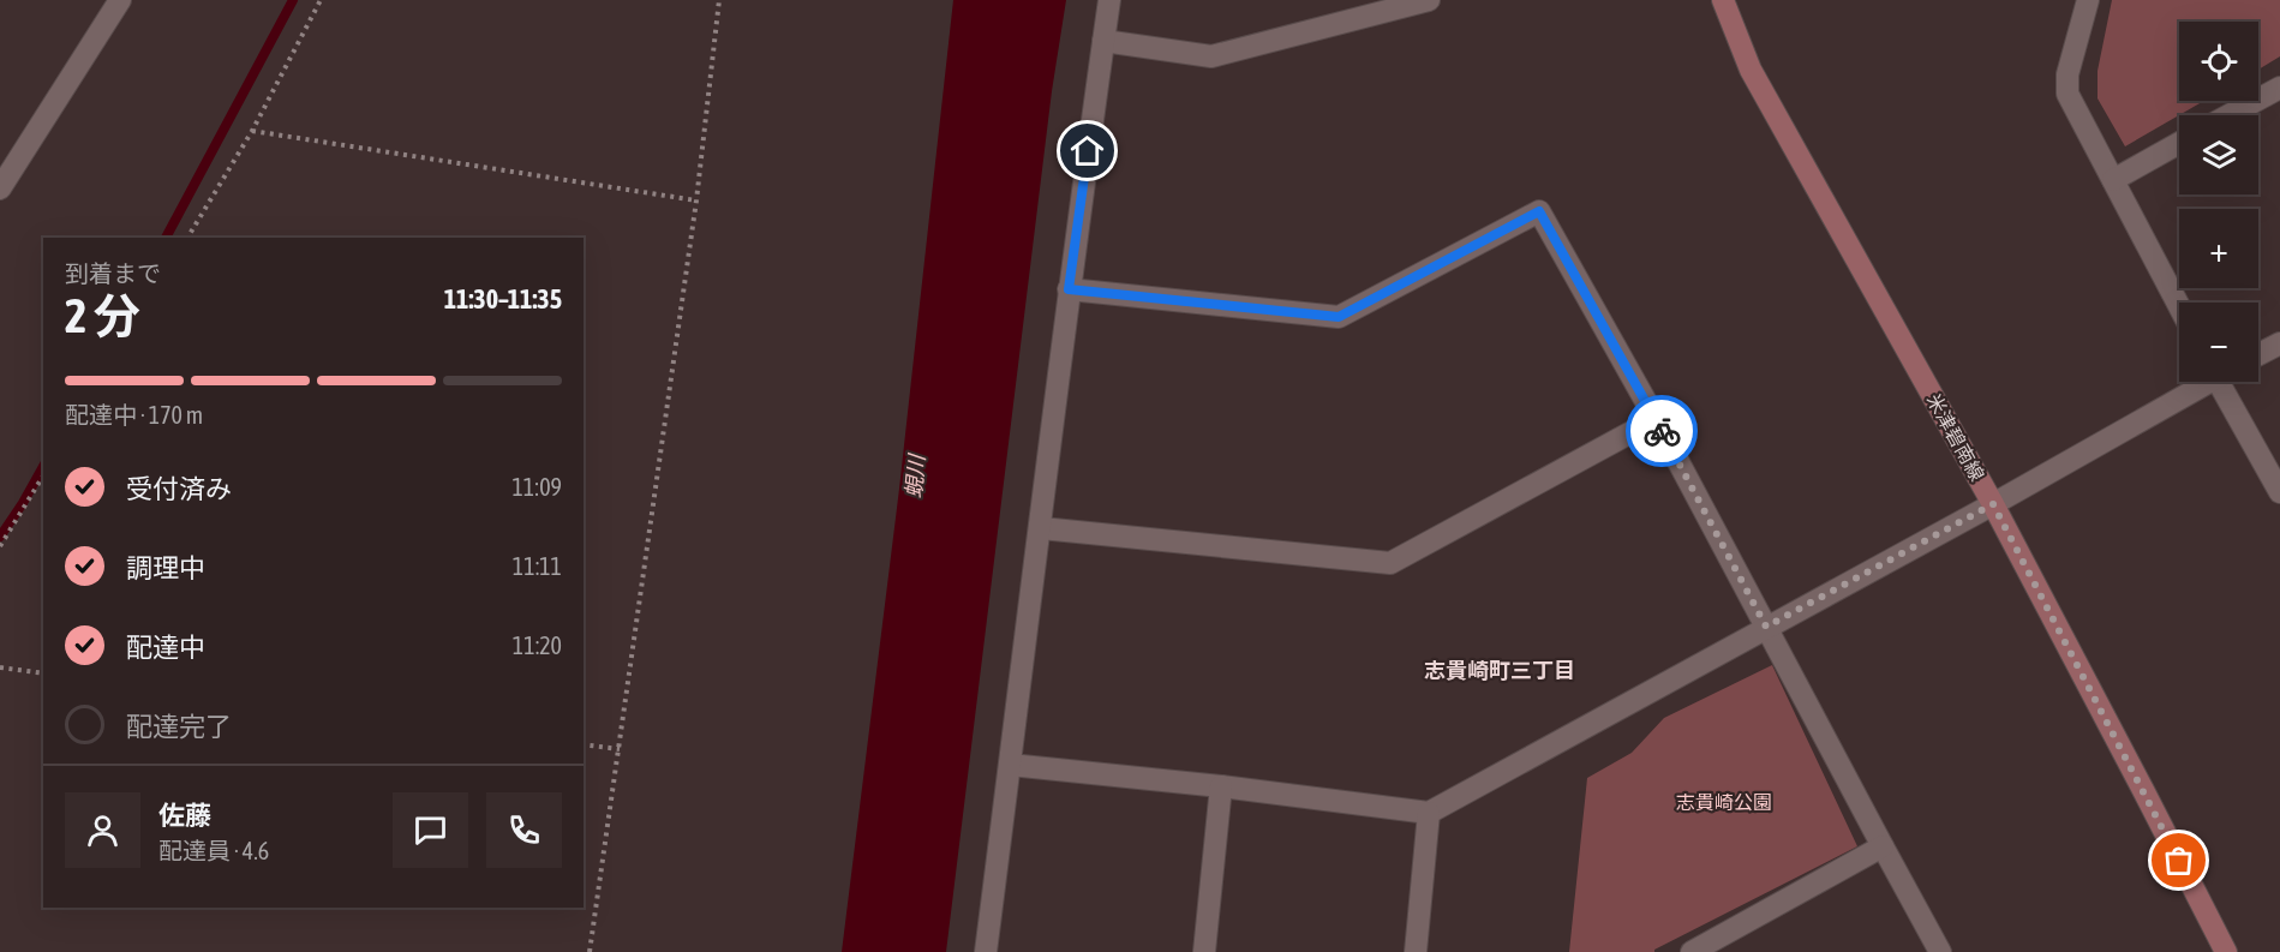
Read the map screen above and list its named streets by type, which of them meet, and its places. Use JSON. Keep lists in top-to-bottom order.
{
  "streets": {
    "main road": ["米津碧南線"]
  },
  "districts": ["志貴崎町三丁目"],
  "water": ["蜆川"],
  "parks": ["志貴崎公園"],
  "page": {
    "map_buttons": ["+", "−"],
    "heading": ["2 分", "到着まで", "11:30–11:35"],
    "panel": ["佐藤", "配達員 · 4.6"],
    "bar": "配達中 · 170 m",
    "list": [
      ["受付済み", "11:09"],
      ["調理中", "11:11"],
      ["配達中", "11:20"],
      "配達完了"
    ]
  }
}
